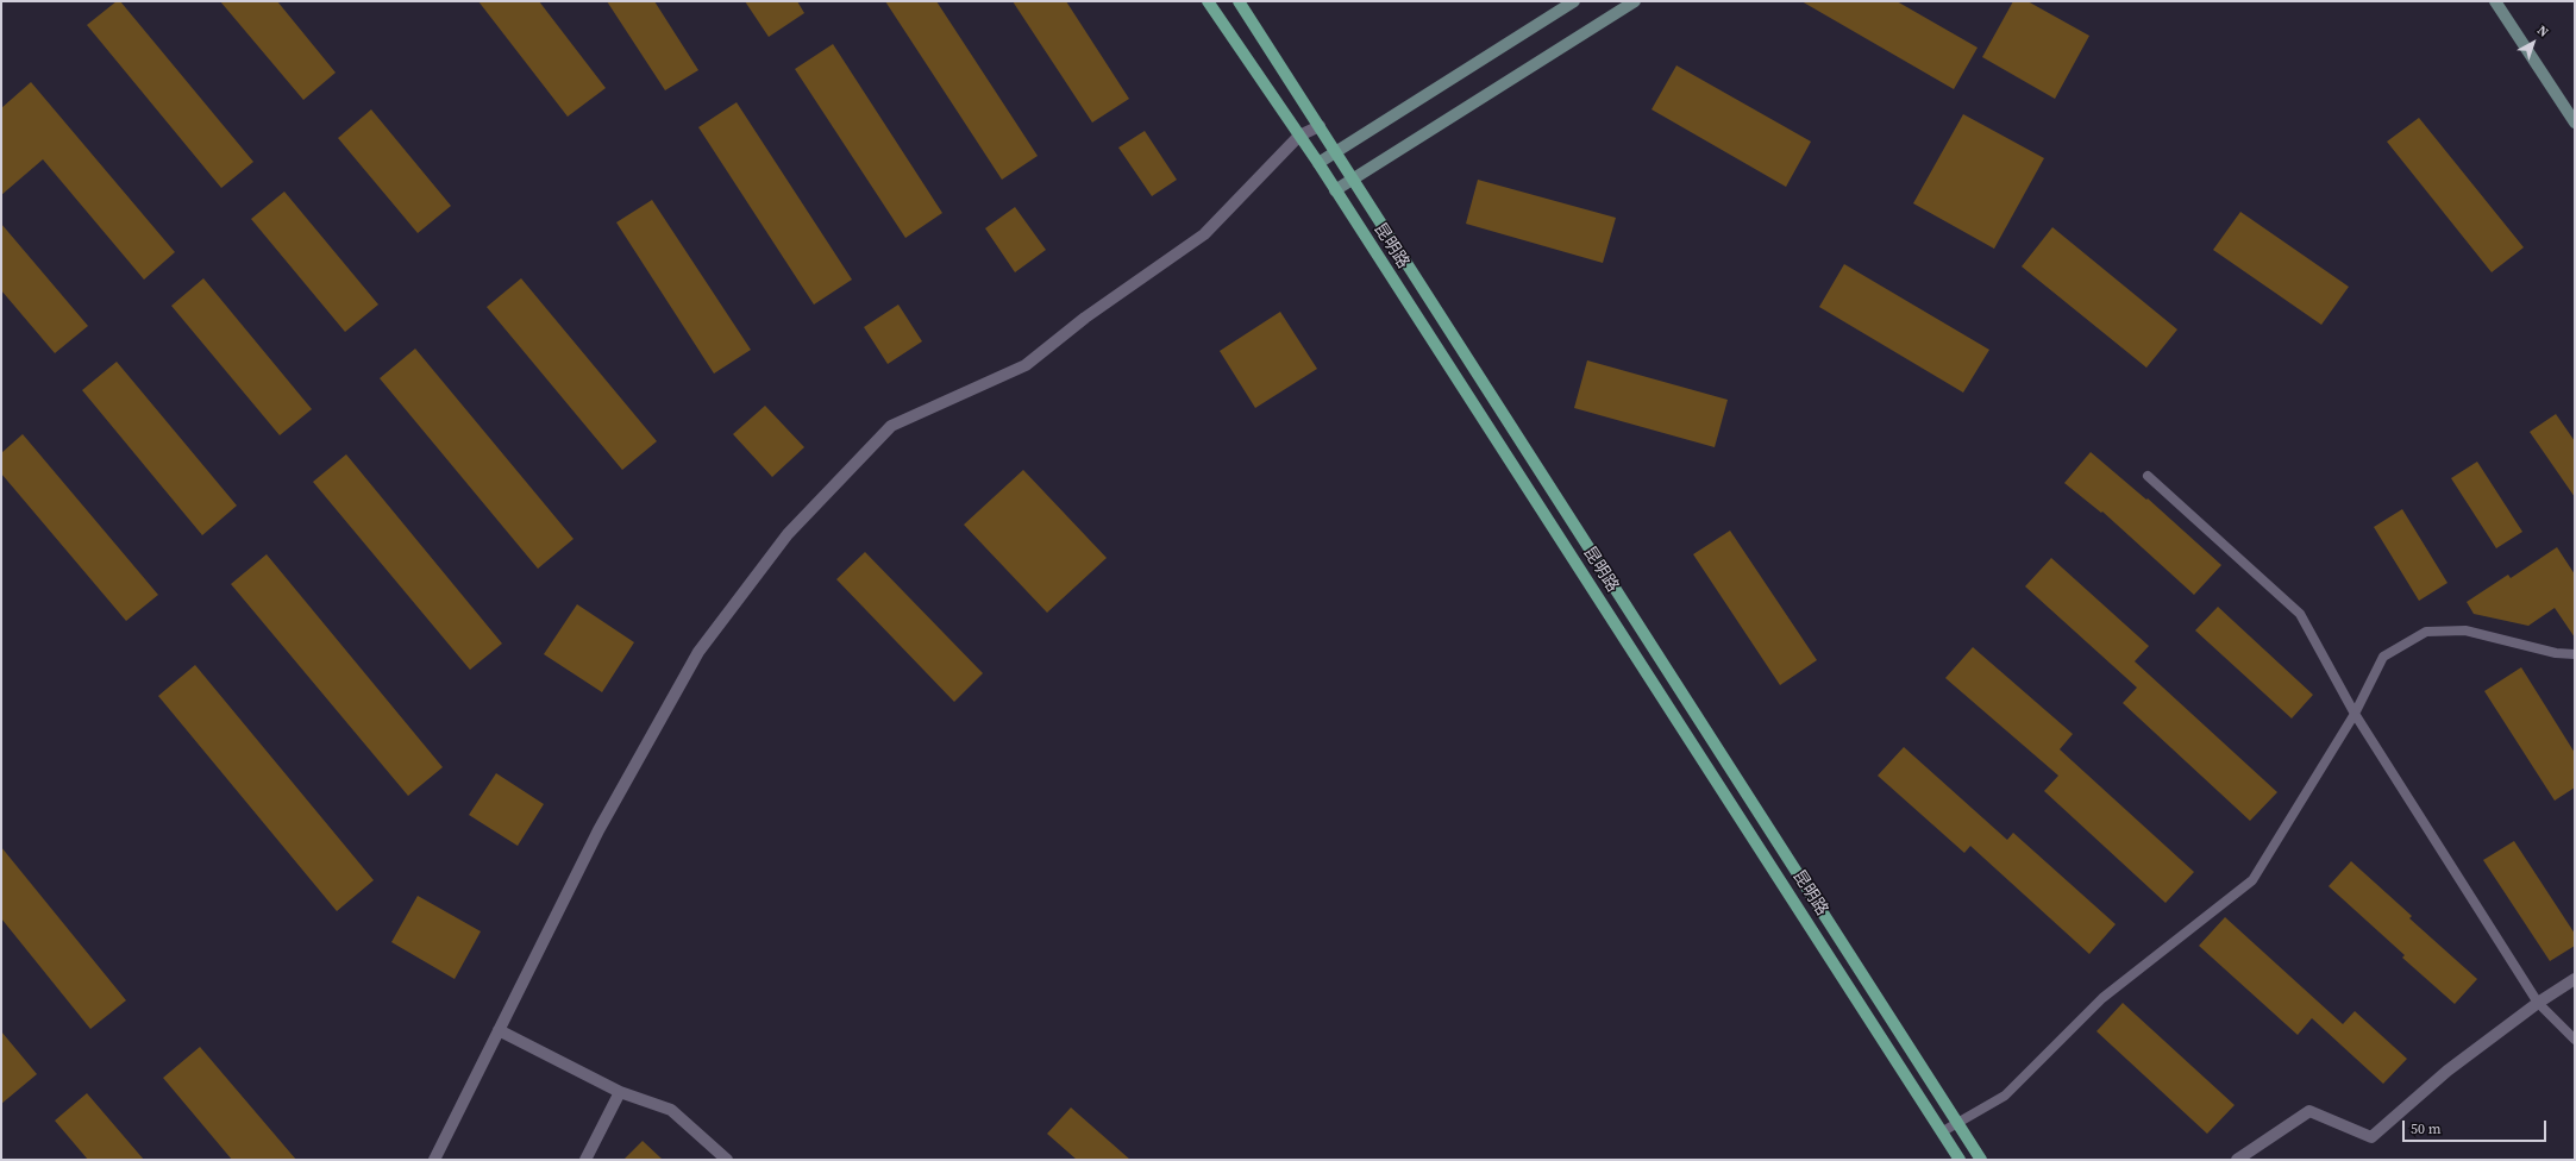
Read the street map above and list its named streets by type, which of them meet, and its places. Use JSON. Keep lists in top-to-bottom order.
{
  "streets": {
    "main road": ["昆明路"]
  },
  "scale_bar": "50 m",
  "north": "top right"
}
